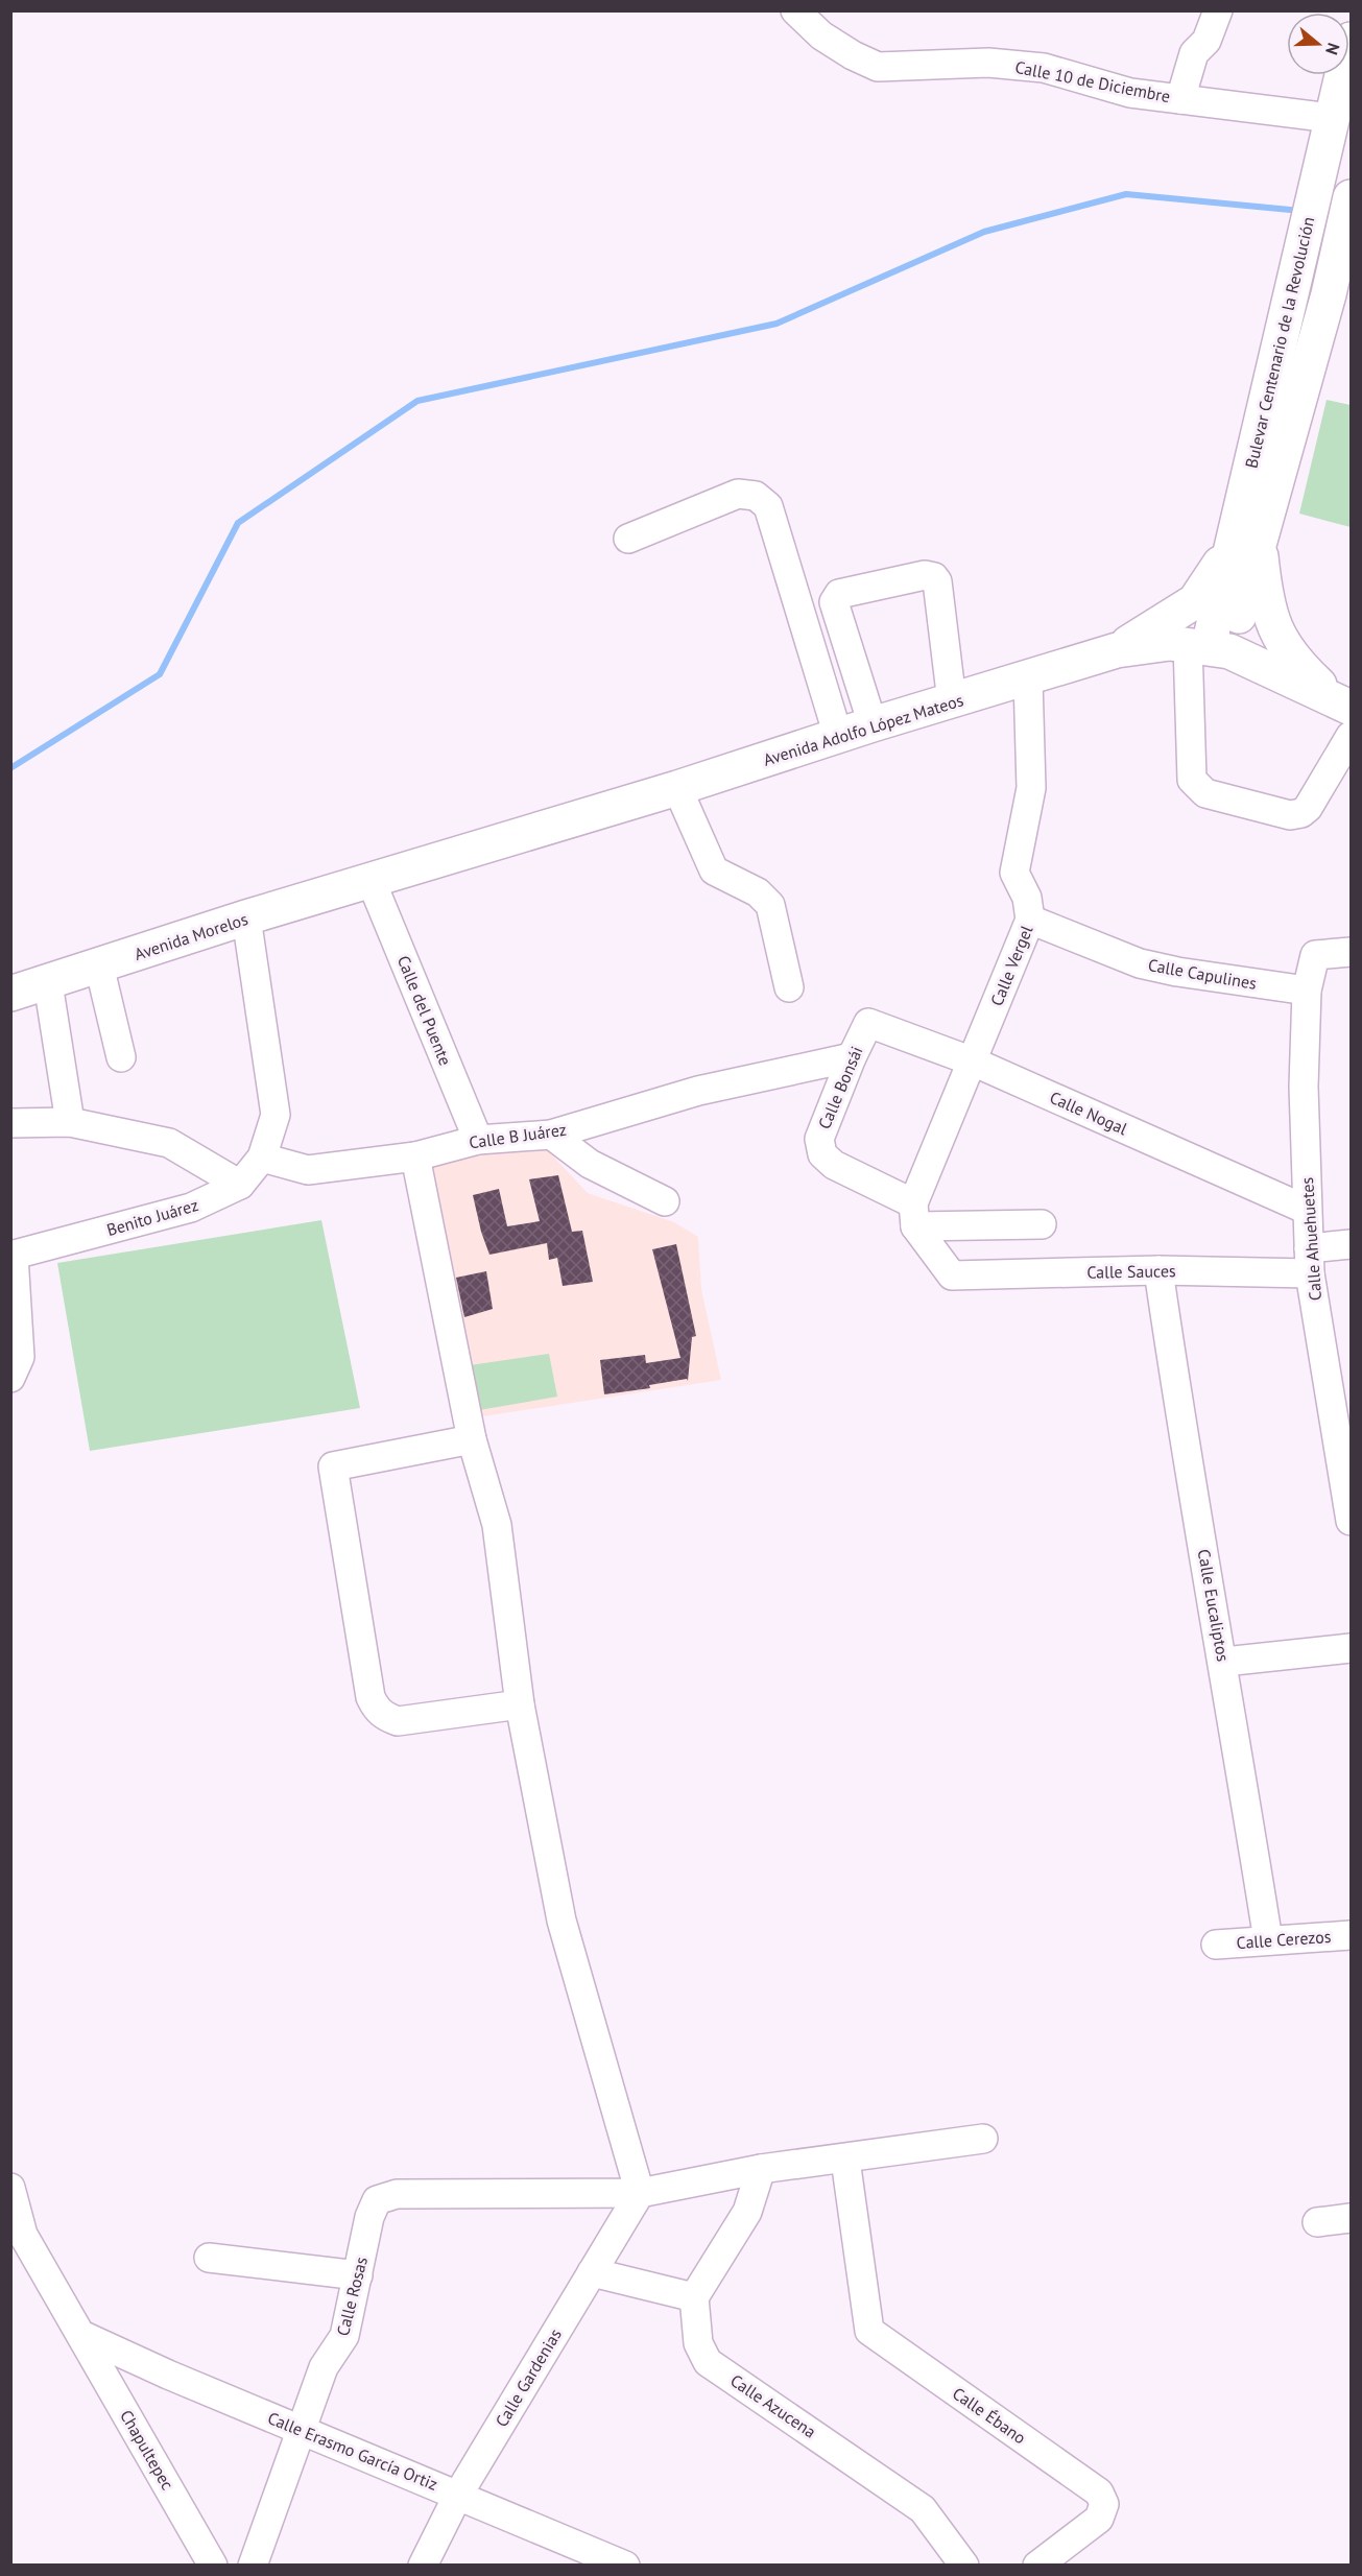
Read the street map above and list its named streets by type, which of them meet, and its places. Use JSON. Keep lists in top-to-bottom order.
{
  "streets": {
    "main road": ["Bulevar Centenario de la Revolución", "Avenida Adolfo López Mateos", "Avenida Morelos"],
    "street": [
      "Calle 10 de Diciembre",
      "Calle Vergel",
      "Calle Capulines",
      "Calle del Puente",
      "Calle Bonsái",
      "Calle Nogal",
      "Calle B Juárez",
      "Benito Juárez",
      "Calle Ahuehuetes",
      "Calle Sauces",
      "Calle Eucaliptos",
      "Calle Cerezos",
      "Calle Rosas",
      "Calle Gardenias",
      "Calle Azucena",
      "Calle Ébano",
      "Chapultepec",
      "Calle Erasmo García Ortiz"
    ]
  },
  "crossings": [
    ["Calle 10 de Diciembre", "Bulevar Centenario de la Revolución"],
    ["Bulevar Centenario de la Revolución", "Avenida Adolfo López Mateos"],
    ["Avenida Adolfo López Mateos", "Avenida Morelos"],
    ["Avenida Adolfo López Mateos", "Calle Vergel"],
    ["Avenida Adolfo López Mateos", "Calle del Puente"],
    ["Avenida Morelos", "Calle del Puente"],
    ["Avenida Morelos", "Benito Juárez"],
    ["Calle Vergel", "Calle Capulines"],
    ["Calle Vergel", "Calle Bonsái"],
    ["Calle Vergel", "Calle Nogal"],
    ["Calle Vergel", "Calle Sauces"],
    ["Calle Capulines", "Calle Ahuehuetes"],
    ["Calle del Puente", "Calle B Juárez"],
    ["Calle Bonsái", "Calle Nogal"],
    ["Calle Bonsái", "Calle B Juárez"],
    ["Calle Bonsái", "Calle Sauces"],
    ["Calle Nogal", "Calle Ahuehuetes"],
    ["Calle B Juárez", "Benito Juárez"],
    ["Calle Ahuehuetes", "Calle Sauces"],
    ["Calle Sauces", "Calle Eucaliptos"],
    ["Calle Eucaliptos", "Calle Cerezos"],
    ["Calle Rosas", "Calle Gardenias"],
    ["Calle Rosas", "Calle Erasmo García Ortiz"],
    ["Calle Gardenias", "Calle Erasmo García Ortiz"],
    ["Chapultepec", "Calle Erasmo García Ortiz"]
  ],
  "north": "right"
}
